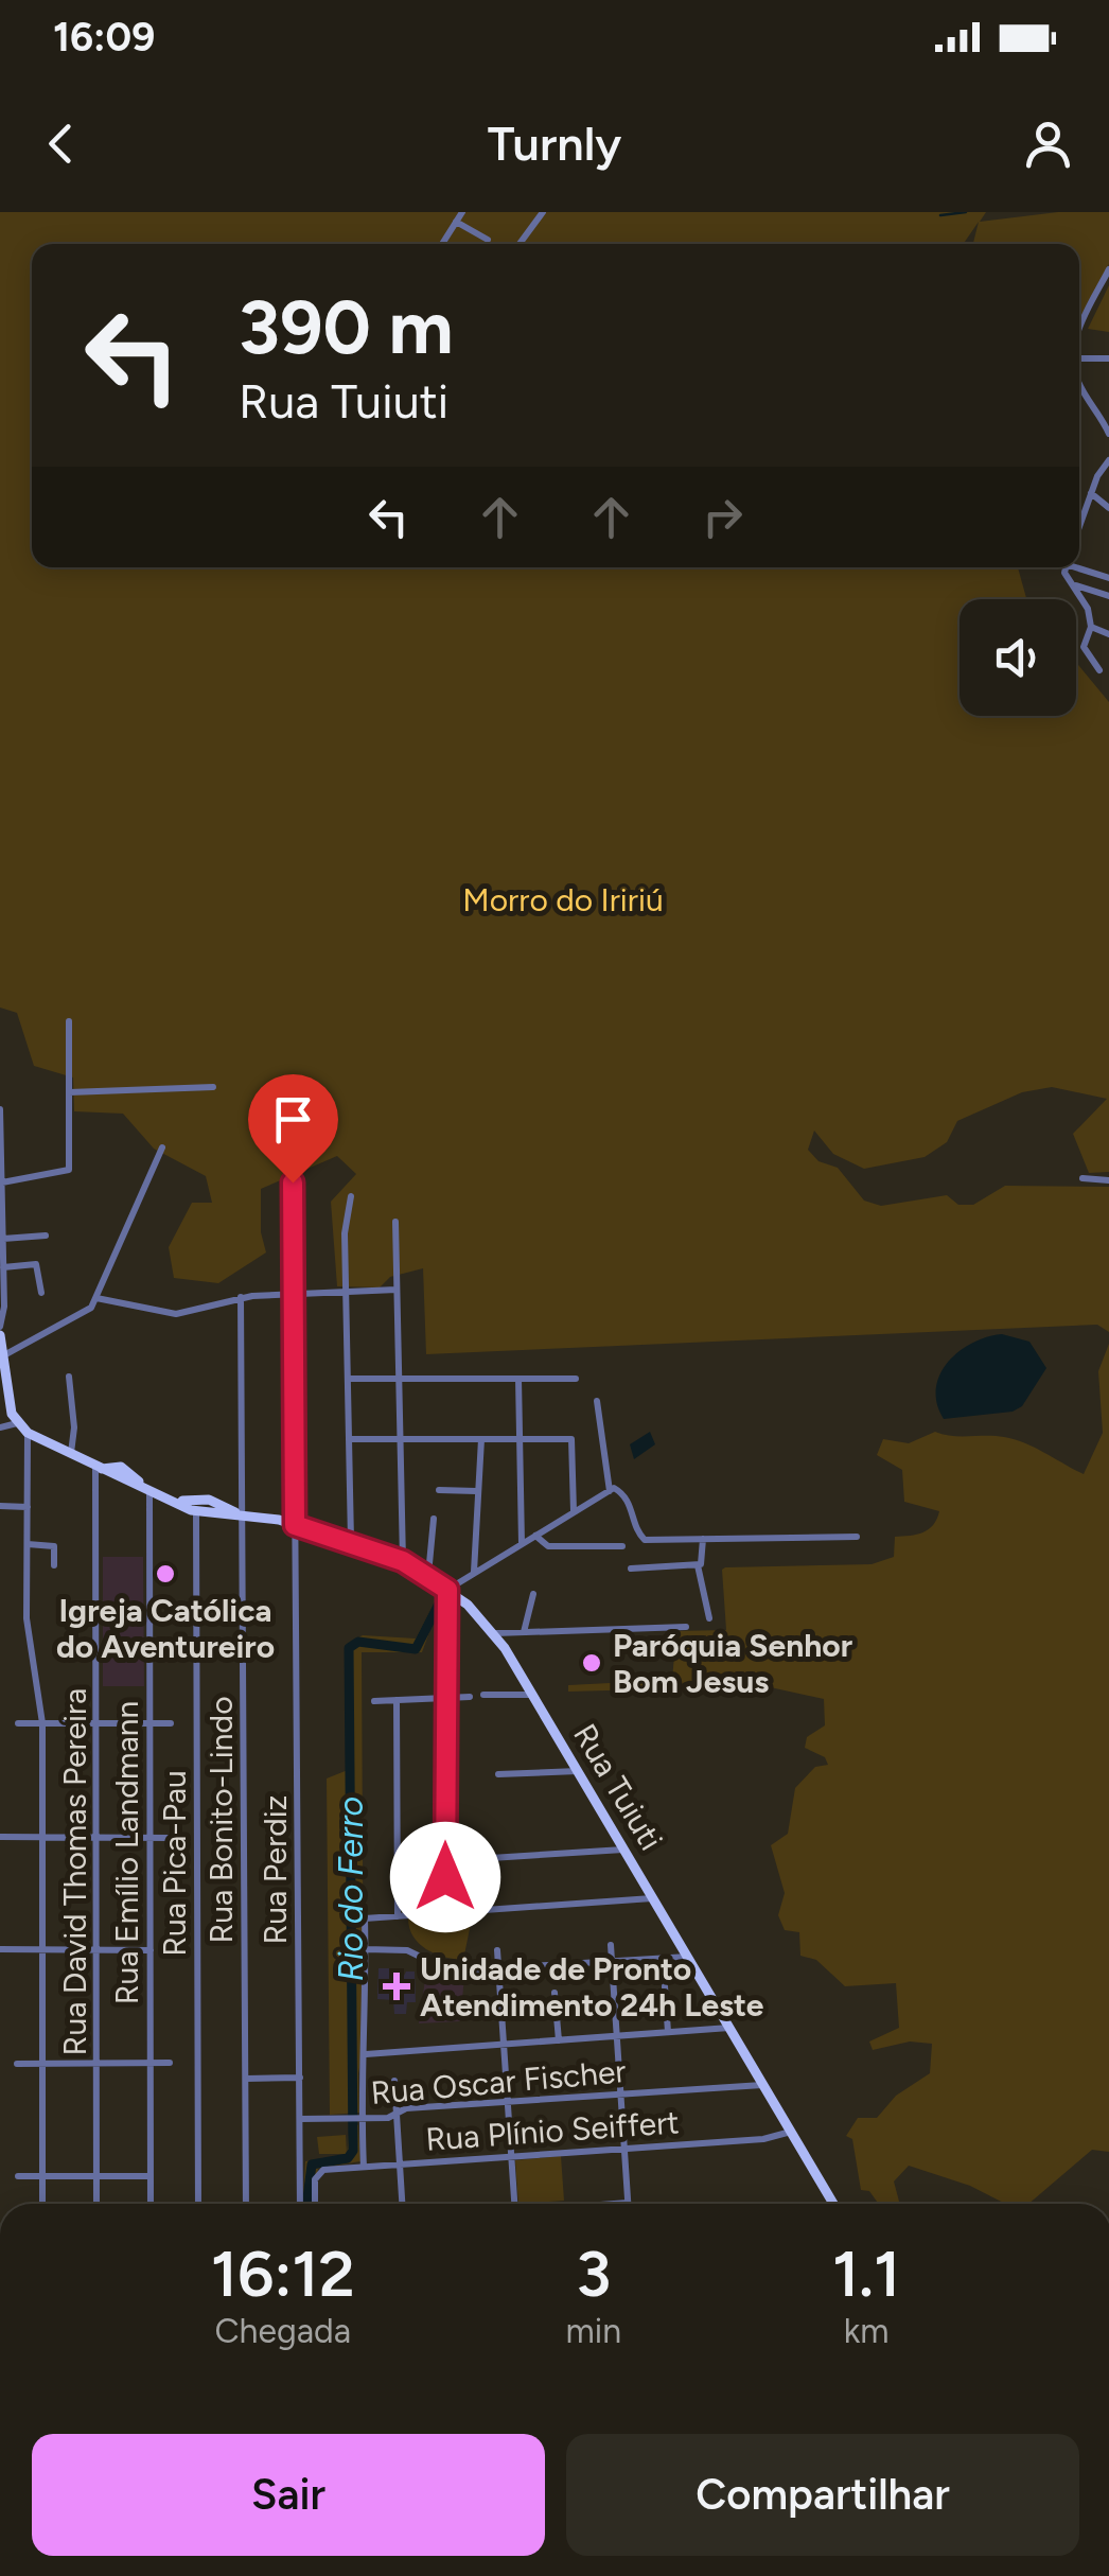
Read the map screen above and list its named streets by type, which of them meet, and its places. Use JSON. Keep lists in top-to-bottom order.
{
  "streets": {
    "main road": ["Rua Tuiuti"],
    "street": [
      "Rua Bonito-Lindo",
      "Rua Emílio Landmann",
      "Rua Pica-Pau",
      "Rua Perdiz",
      "Rua David Thomas Pereira",
      "Rua Oscar Fischer",
      "Rua Plínio Seiffert"
    ]
  },
  "crossings": [
    ["Rua Tuiuti", "Rua Bonito-Lindo"],
    ["Rua Tuiuti", "Rua Emílio Landmann"],
    ["Rua Tuiuti", "Rua Pica-Pau"],
    ["Rua Tuiuti", "Rua Perdiz"],
    ["Rua Tuiuti", "Rua David Thomas Pereira"],
    ["Rua Tuiuti", "Rua Oscar Fischer"],
    ["Rua Tuiuti", "Rua Plínio Seiffert"],
    ["Rua Perdiz", "Rua Oscar Fischer"]
  ],
  "water": ["Rio do Ferro"],
  "parks": ["Morro do Iririú"],
  "places": {
    "other": ["Igreja Católica do Aventureiro", "Paróquia Senhor Bom Jesus"],
    "health": ["Unidade de Pronto Atendimento 24h Leste"]
  },
  "page": {
    "status": "16:09",
    "header": "Turnly",
    "turn": ["390 m", "Rua Tuiuti"],
    "eta": [
      "16:12",
      "Chegada",
      "3",
      "min",
      "1.1",
      "km"
    ],
    "buttons": ["Sair", "Compartilhar"]
  }
}
